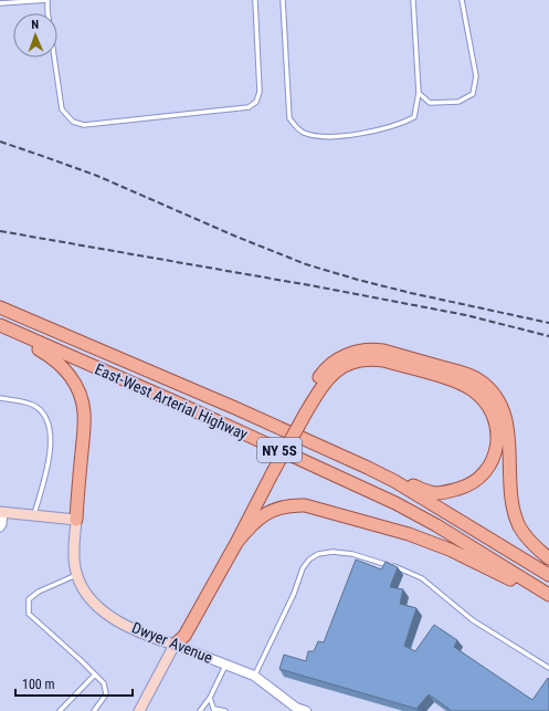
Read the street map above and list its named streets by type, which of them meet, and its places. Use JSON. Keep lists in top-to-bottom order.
{
  "streets": {
    "main road": ["East-West Arterial Highway", "NY 5S", "Dwyer Avenue"]
  },
  "scale_bar": "100 m",
  "north": "top"
}
